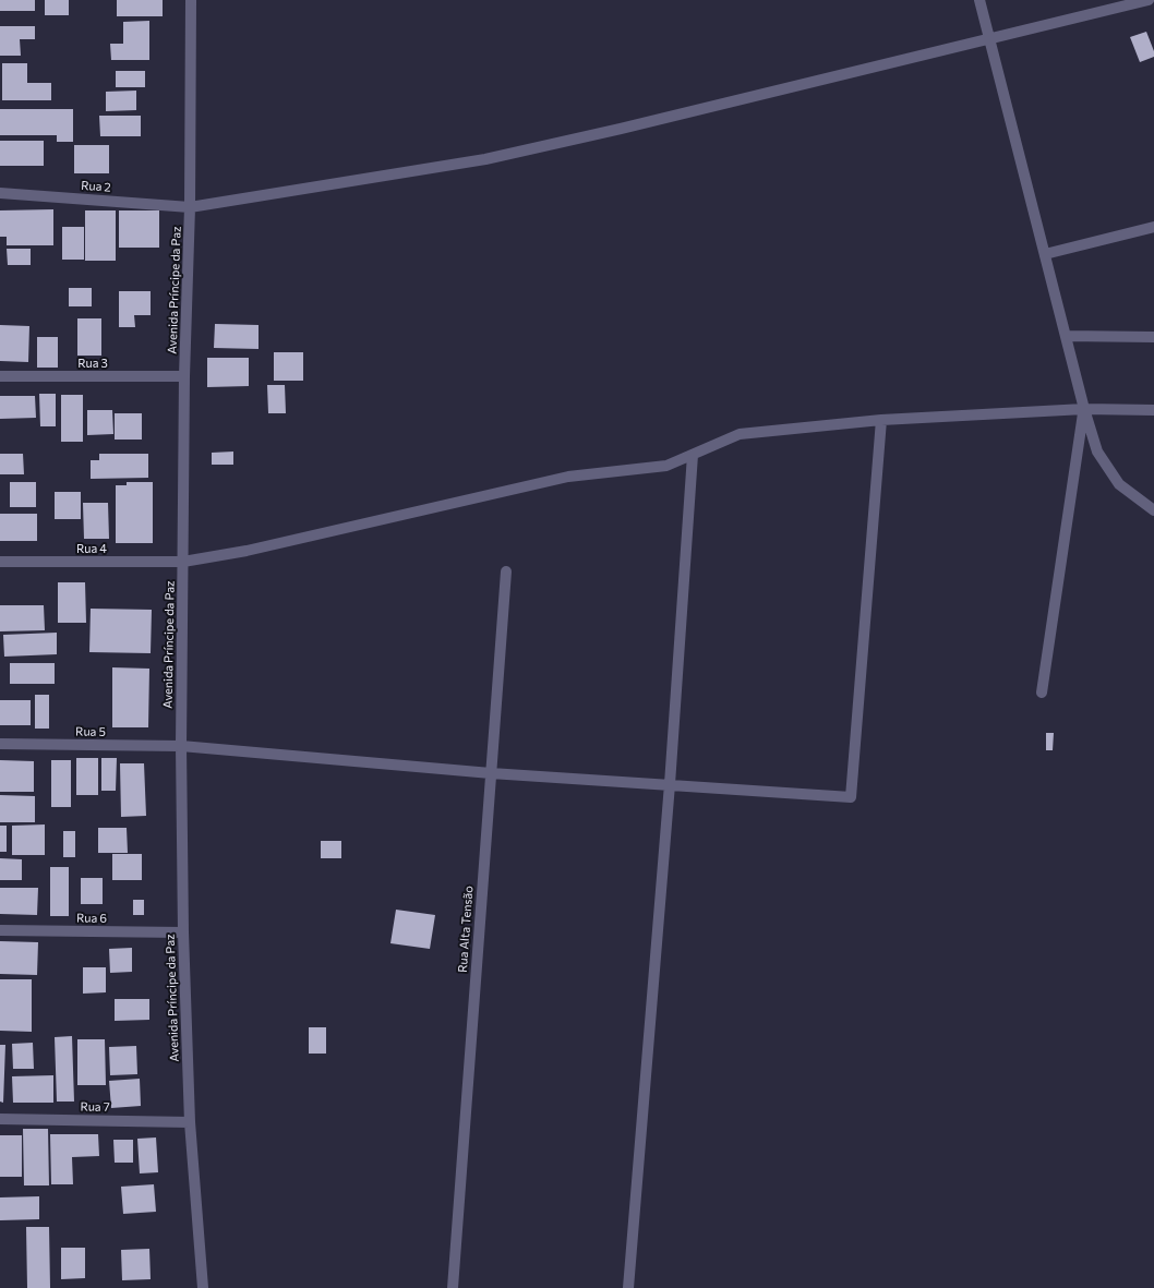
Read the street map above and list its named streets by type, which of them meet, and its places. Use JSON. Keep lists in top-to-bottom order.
{
  "streets": {
    "street": [
      "Rua 2",
      "Avenida Príncipe da Paz",
      "Rua 3",
      "Rua 4",
      "Rua 5",
      "Rua 6",
      "Rua Alta Tensão",
      "Rua 7"
    ]
  },
  "crossings": [
    ["Rua 2", "Avenida Príncipe da Paz"],
    ["Avenida Príncipe da Paz", "Rua 3"],
    ["Avenida Príncipe da Paz", "Rua 4"],
    ["Avenida Príncipe da Paz", "Rua 5"],
    ["Avenida Príncipe da Paz", "Rua 6"],
    ["Avenida Príncipe da Paz", "Rua 7"],
    ["Rua 4", "Rua 5"],
    ["Rua 5", "Rua Alta Tensão"]
  ]
}
